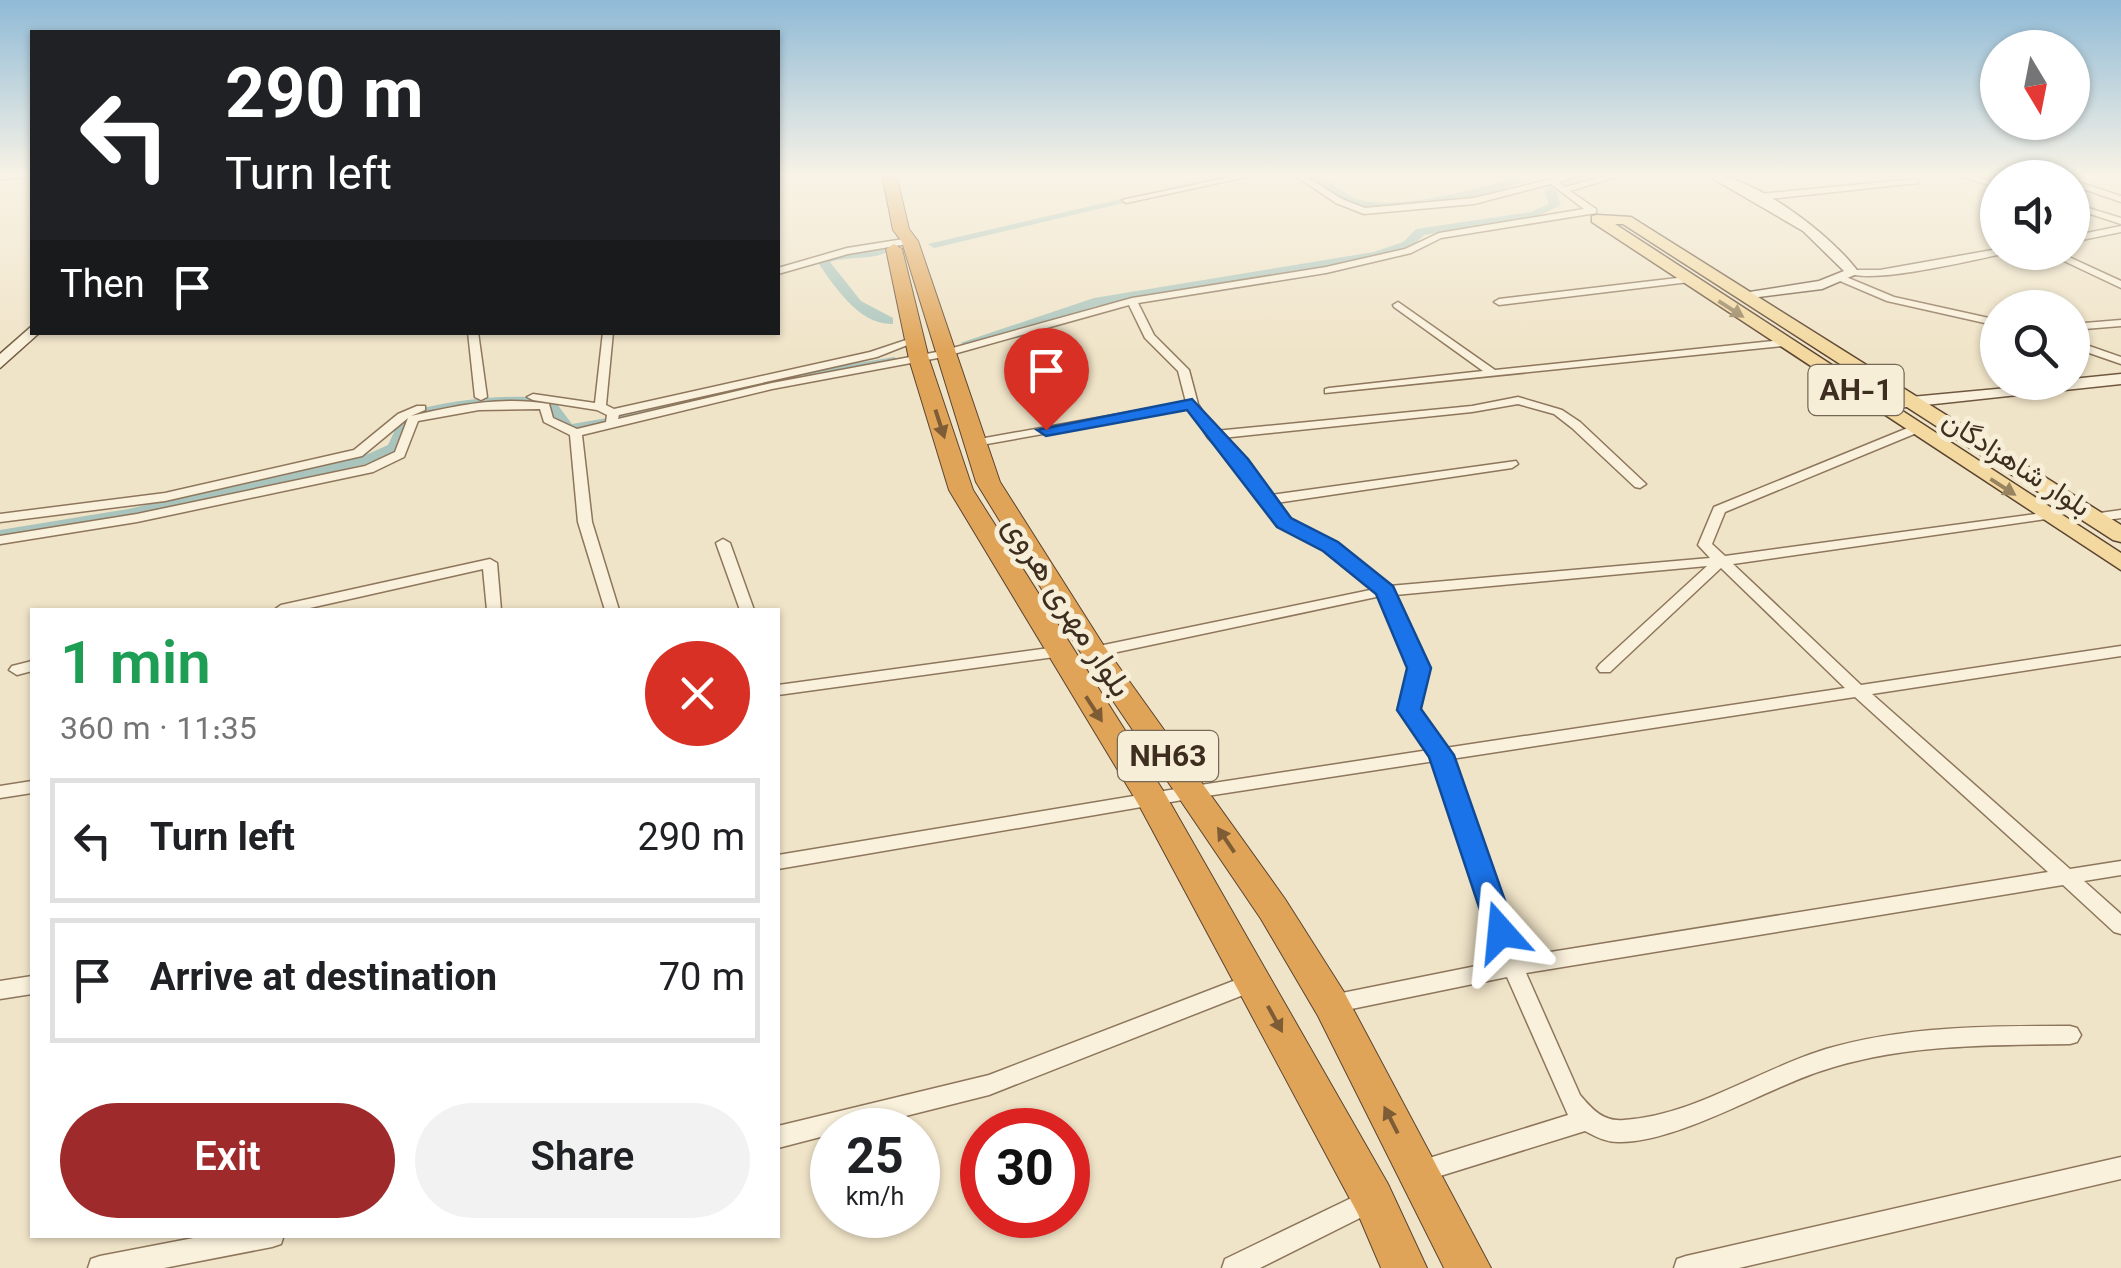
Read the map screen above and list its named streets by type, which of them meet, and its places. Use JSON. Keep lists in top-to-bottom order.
{
  "streets": {
    "highway": ["بلوار مهری هروی", "NH63"],
    "main road": ["AH-1", "بلوار شاهزادگان"]
  },
  "north": "bottom",
  "page": {
    "turn": ["290 m", "Turn left"],
    "then": "Then",
    "heading": ["1 min", "360 m · 11:35"],
    "list": [
      {
        "name": "Turn left",
        "value": "290 m"
      },
      {
        "name": "Arrive at destination",
        "value": "70 m"
      }
    ],
    "buttons": ["Exit", "Share"],
    "speed": "25 km/h",
    "limit": "30"
  }
}
